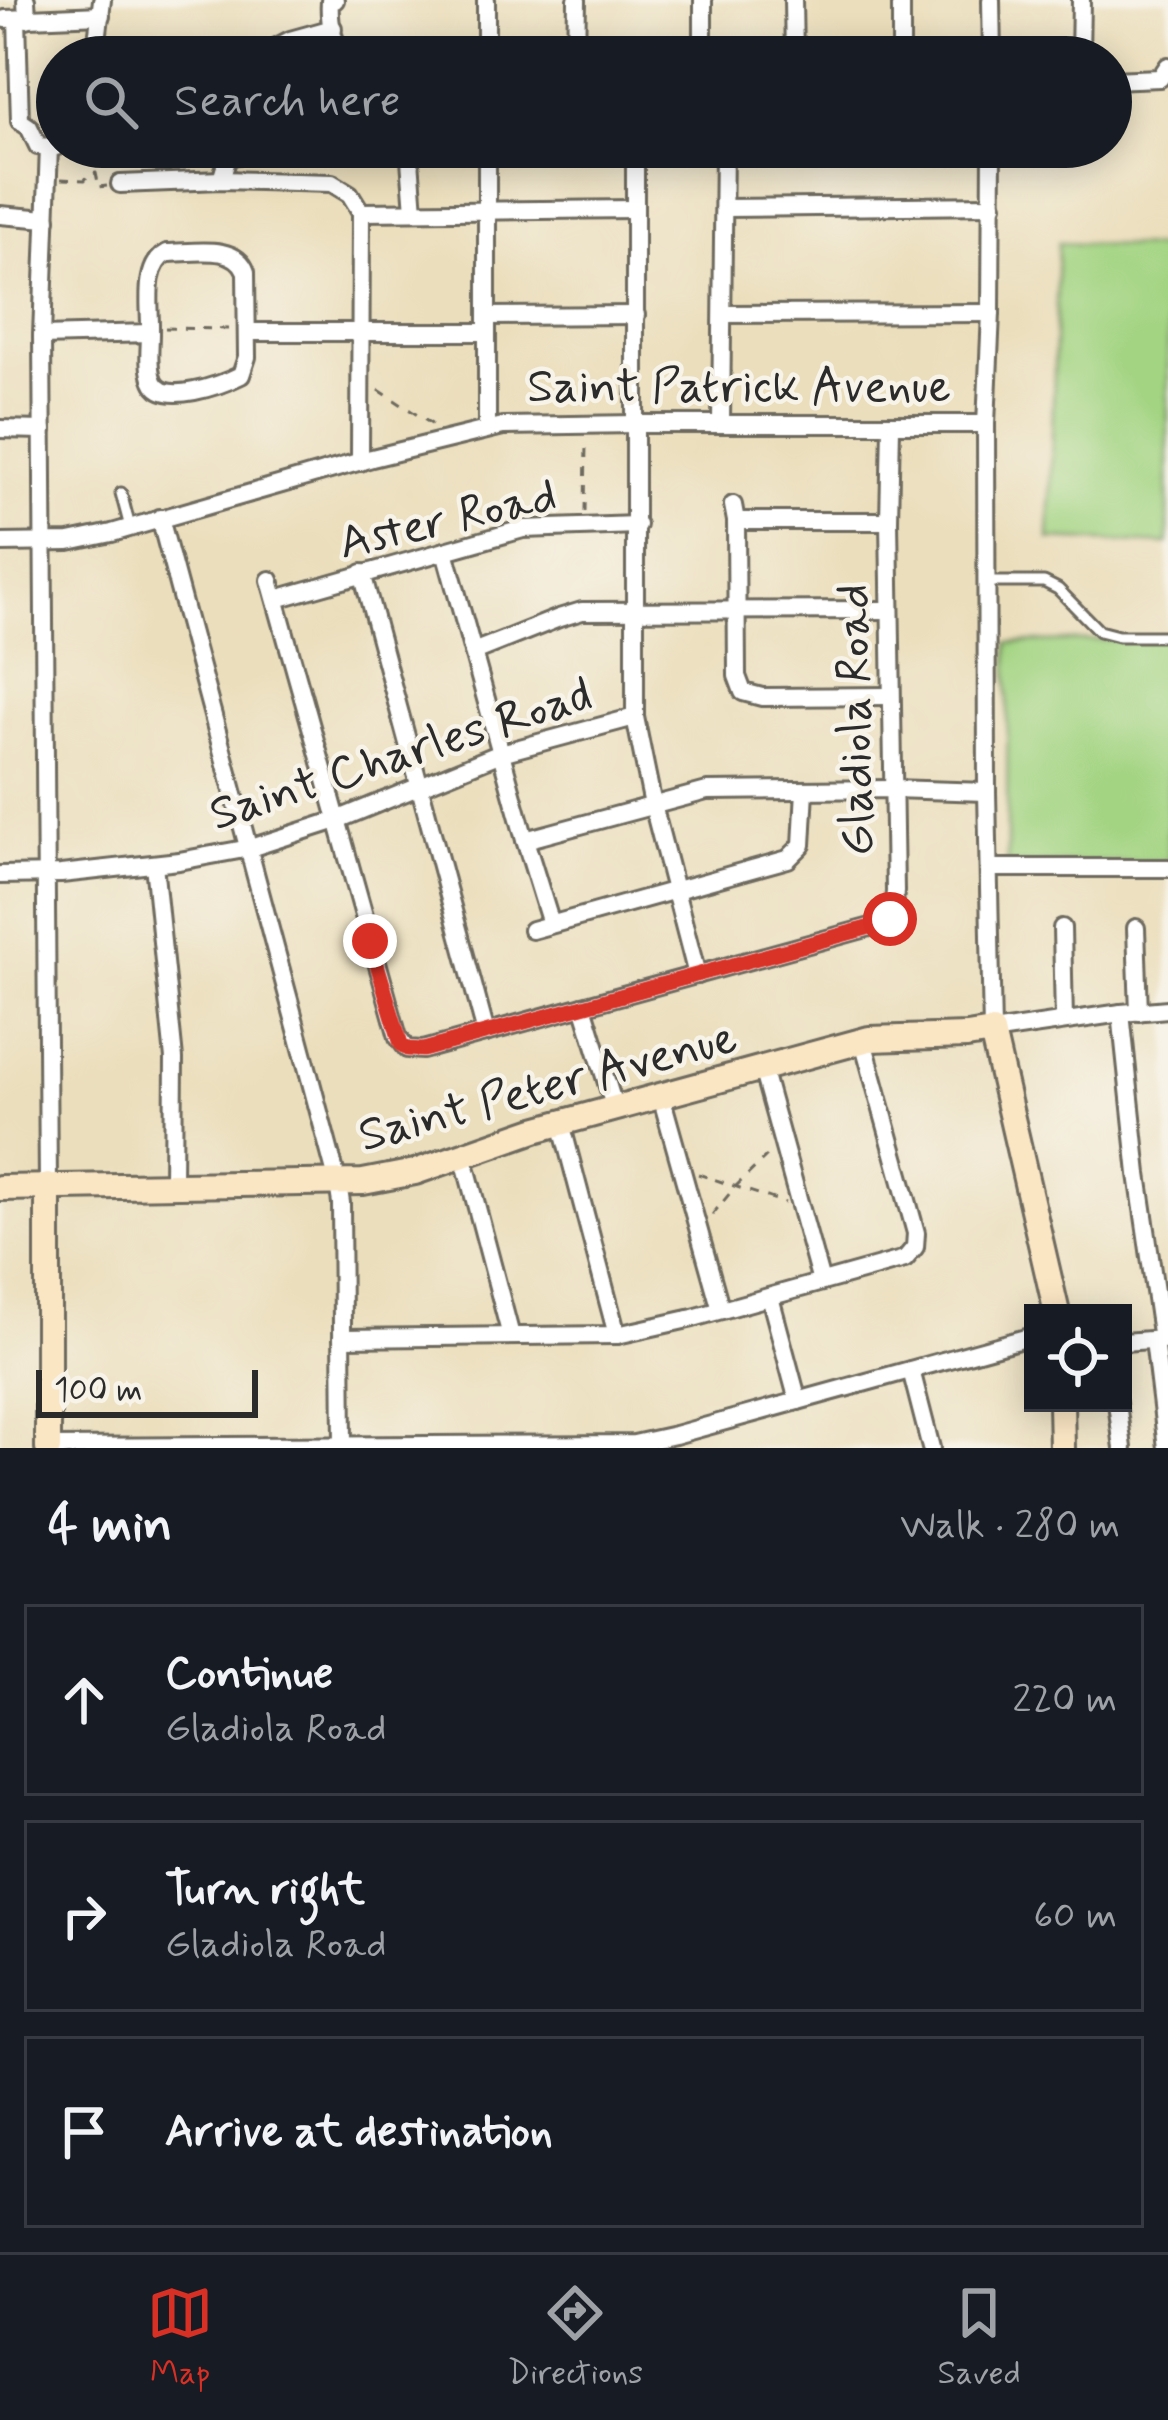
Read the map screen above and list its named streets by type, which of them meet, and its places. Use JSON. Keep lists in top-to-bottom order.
{
  "streets": {
    "street": [
      "Saint Patrick Avenue",
      "Aster Road",
      "Gladiola Road",
      "Saint Charles Road",
      "Saint Peter Avenue"
    ]
  },
  "crossings": [
    ["Saint Patrick Avenue", "Gladiola Road"],
    ["Saint Patrick Avenue", "Saint Peter Avenue"],
    ["Gladiola Road", "Saint Charles Road"]
  ],
  "scale_bar": "100 m",
  "page": {
    "search": "Search here",
    "scale": "100 m",
    "heading": ["4 min", "Walk · 280 m"],
    "list": [
      ["Continue", "Gladiola Road", "220 m"],
      ["Turn right", "Gladiola Road", "60 m"],
      "Arrive at destination"
    ],
    "nav": ["Map", "Directions", "Saved"]
  }
}
